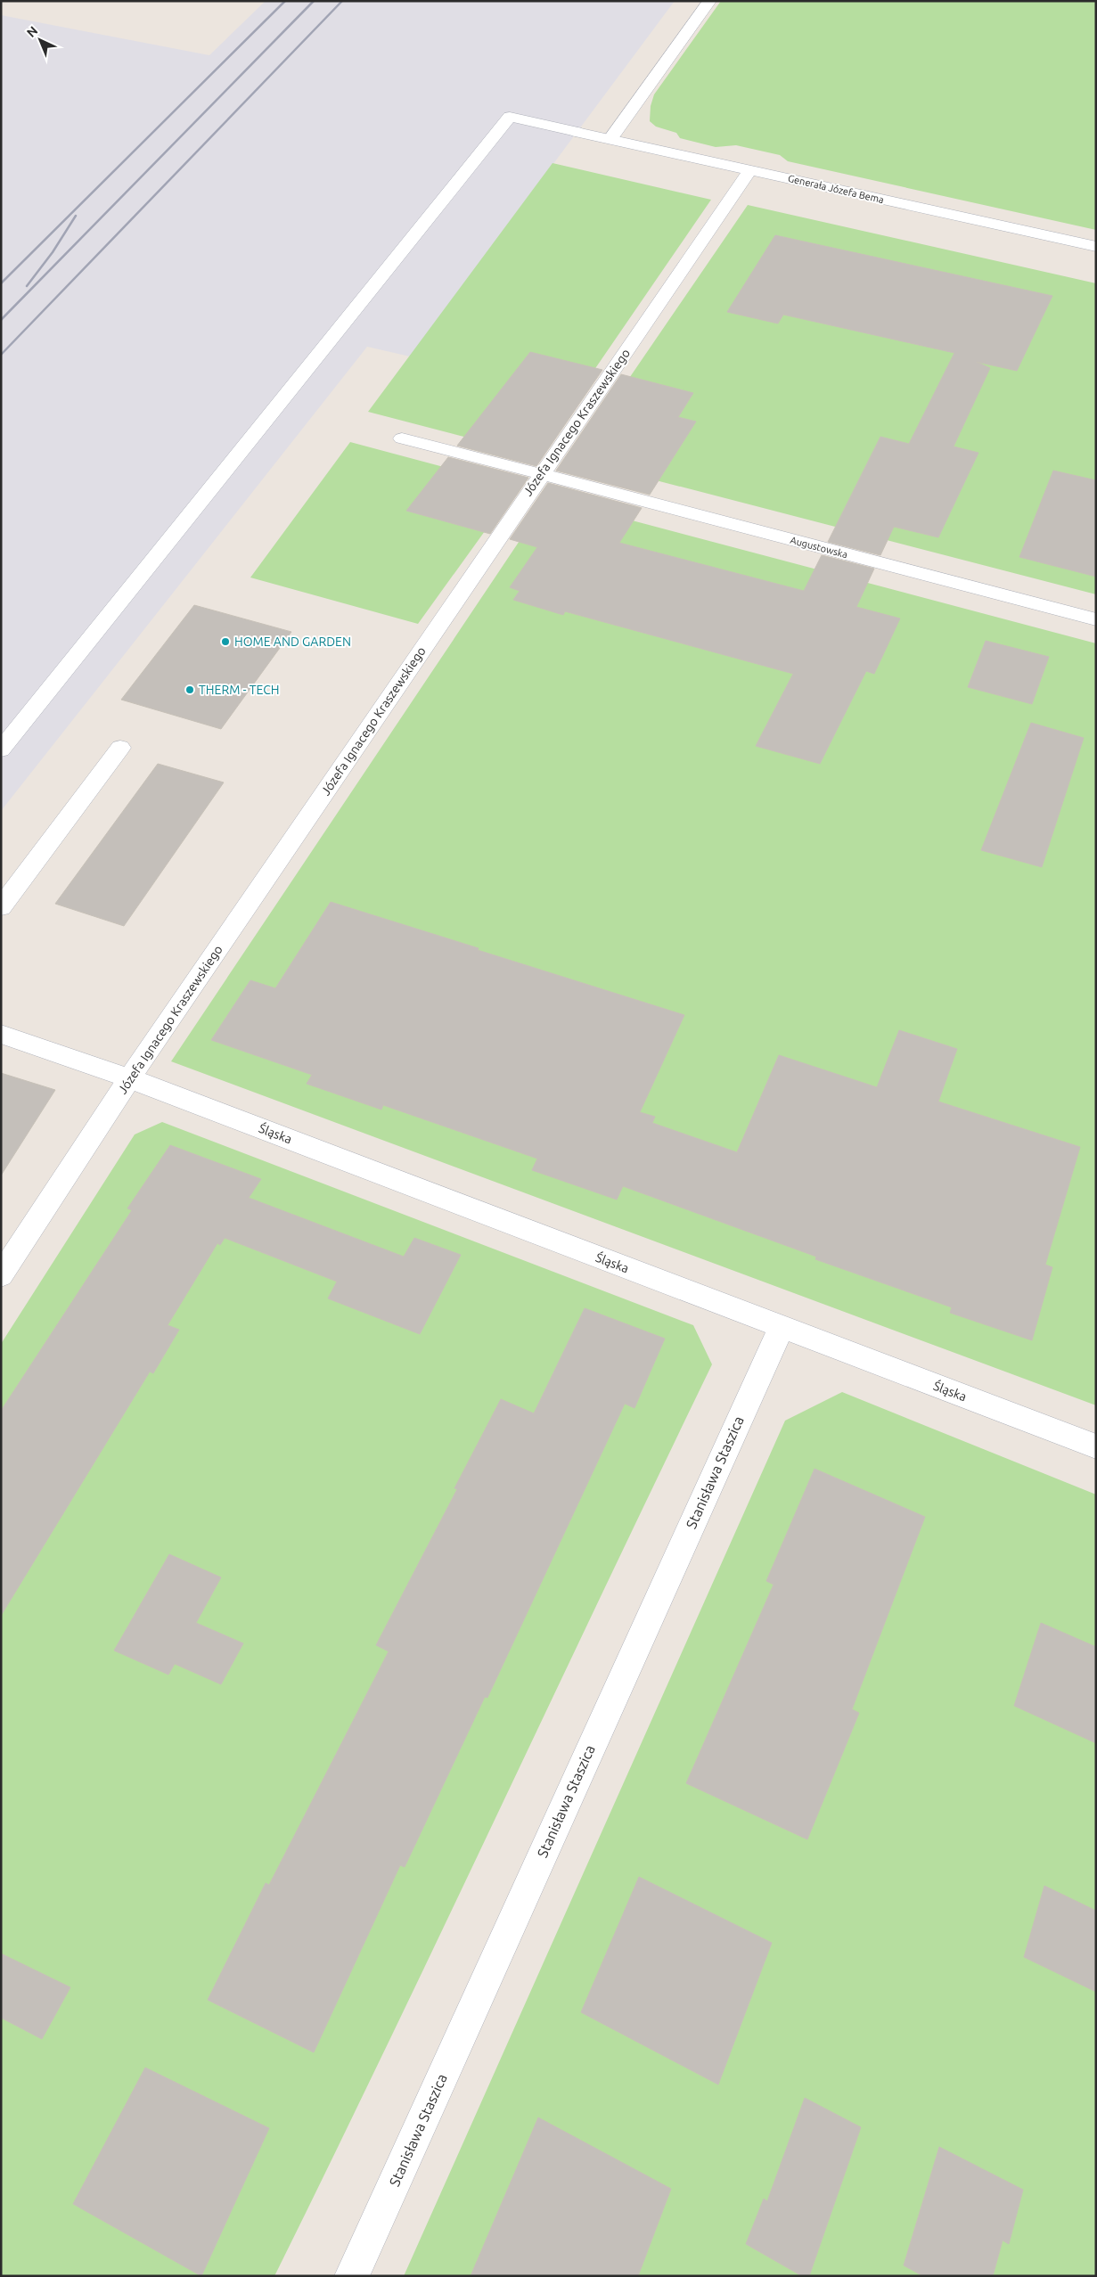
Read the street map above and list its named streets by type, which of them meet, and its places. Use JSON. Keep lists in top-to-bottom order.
{
  "streets": {
    "street": [
      "Generała Józefa Bema",
      "Józefa Ignacego Kraszewskiego",
      "Augustowska",
      "Śląska",
      "Stanisława Staszica"
    ]
  },
  "crossings": [
    ["Generała Józefa Bema", "Józefa Ignacego Kraszewskiego"],
    ["Józefa Ignacego Kraszewskiego", "Augustowska"],
    ["Józefa Ignacego Kraszewskiego", "Śląska"],
    ["Śląska", "Stanisława Staszica"]
  ],
  "places": ["HOME AND GARDEN", "THERM - TECH"],
  "north": "top left"
}
